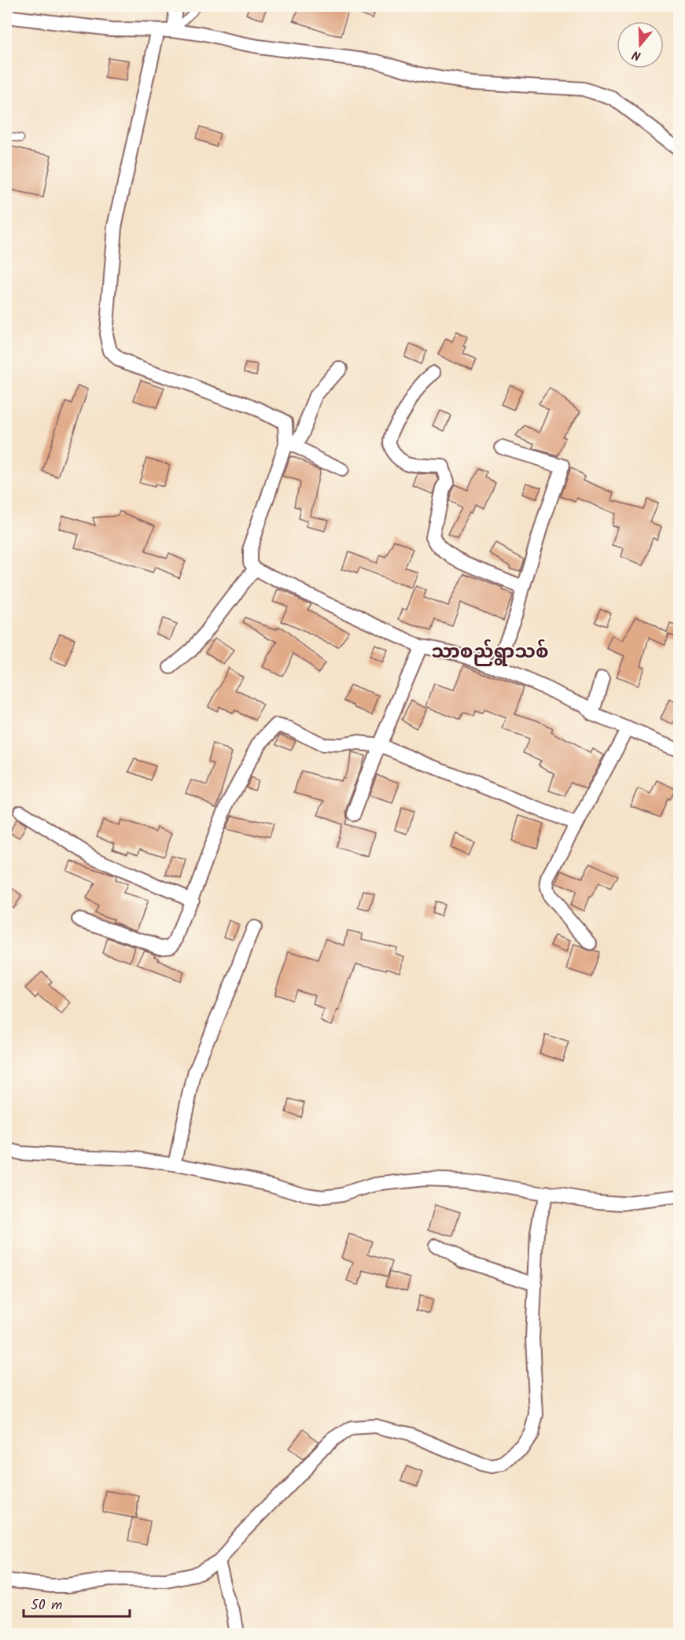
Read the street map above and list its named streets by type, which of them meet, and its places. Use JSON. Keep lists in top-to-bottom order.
{
  "districts": ["သာစည်ရွာသစ်"],
  "scale_bar": "50 m",
  "north": "bottom"
}
